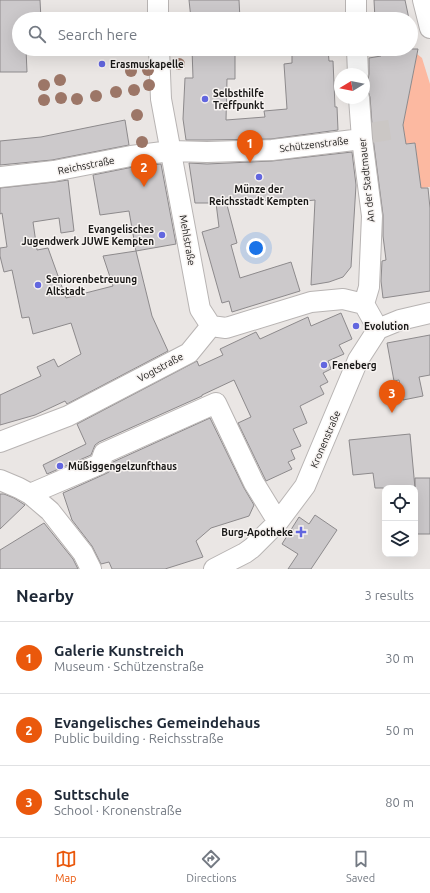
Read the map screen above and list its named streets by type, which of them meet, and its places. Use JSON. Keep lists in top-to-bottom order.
{
  "streets": {
    "street": [
      "Schützenstraße",
      "Reichsstraße",
      "An der Stadtmauer",
      "Mehlstraße",
      "Vogtstraße",
      "Kronenstraße"
    ]
  },
  "crossings": [
    ["Schützenstraße", "Reichsstraße"],
    ["Schützenstraße", "An der Stadtmauer"],
    ["Schützenstraße", "Mehlstraße"],
    ["Reichsstraße", "Mehlstraße"],
    ["Mehlstraße", "Vogtstraße"]
  ],
  "places": {
    "other": [
      "Erasmuskapelle",
      "Selbsthilfe Treffpunkt",
      "Münze der Reichsstadt Kempten",
      "Evangelisches Jugendwerk JUWE Kempten",
      "Seniorenbetreuung Altstadt",
      "Evolution",
      "Feneberg",
      "Müßiggengelzunfthaus"
    ],
    "health": ["Burg-Apotheke"]
  },
  "north": "left",
  "page": {
    "search": "Search here",
    "pins": ["1", "2", "3"],
    "heading": ["Nearby", "3 results"],
    "list": [
      {
        "mark": "1",
        "name": "Galerie Kunstreich",
        "note": "Museum · Schützenstraße",
        "value": "30 m"
      },
      {
        "mark": "2",
        "name": "Evangelisches Gemeindehaus",
        "note": "Public building · Reichsstraße",
        "value": "50 m"
      },
      {
        "mark": "3",
        "name": "Suttschule",
        "note": "School · Kronenstraße",
        "value": "80 m"
      }
    ],
    "nav": ["Map", "Directions", "Saved"]
  }
}
